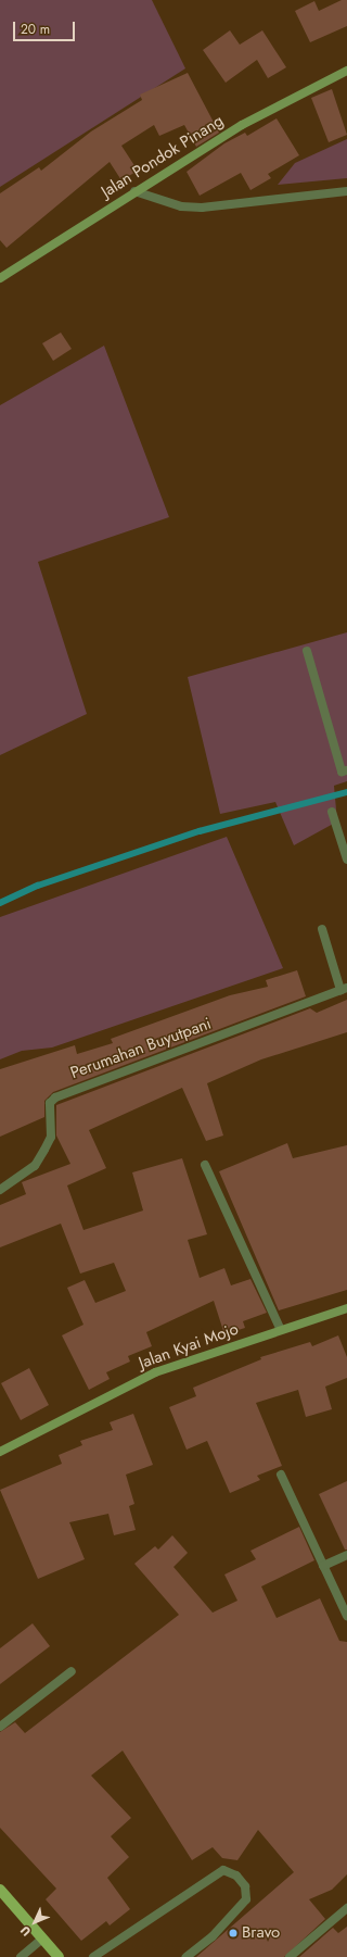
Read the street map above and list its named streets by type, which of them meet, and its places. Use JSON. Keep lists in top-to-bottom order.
{
  "streets": {
    "street": ["Jalan Pondok Pinang", "Perumahan Buyutpani", "Jalan Kyai Mojo"]
  },
  "places": ["Bravo"],
  "scale_bar": "20 m",
  "north": "bottom left"
}
